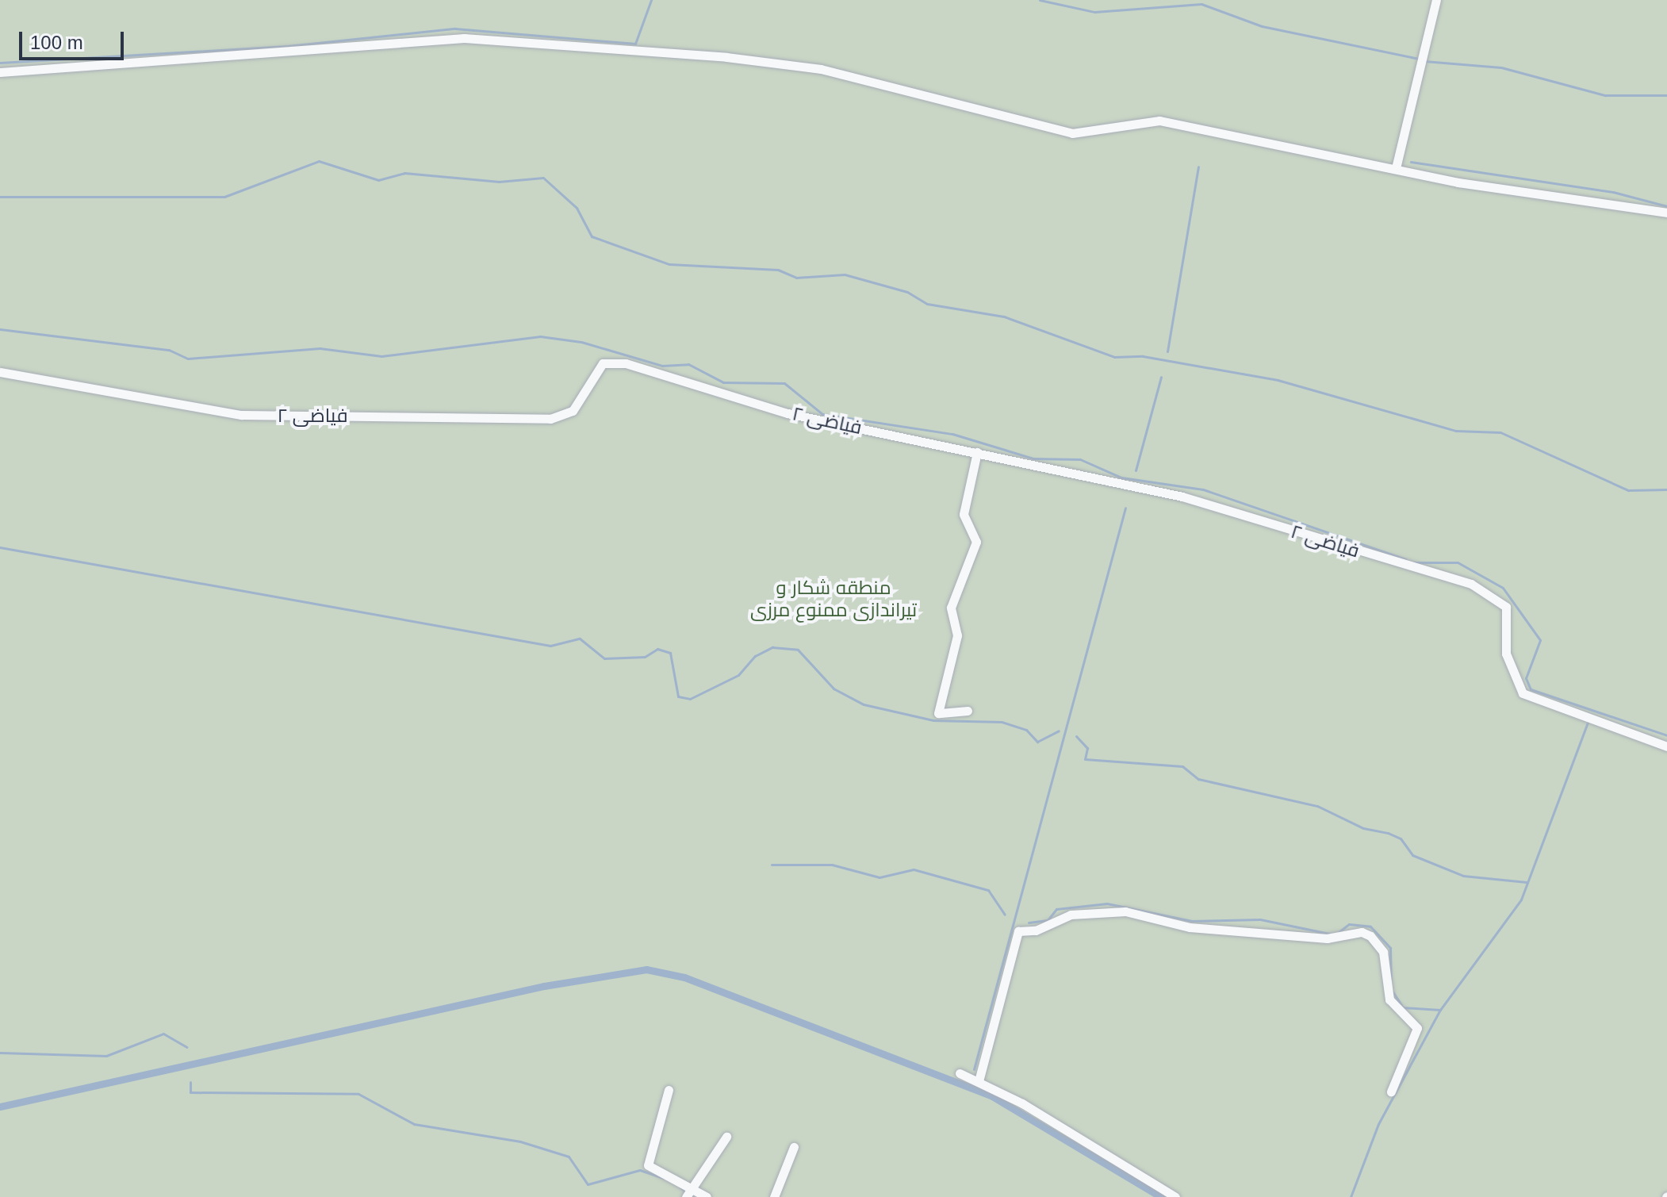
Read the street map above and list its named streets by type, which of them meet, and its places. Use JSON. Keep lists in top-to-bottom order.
{
  "streets": {
    "street": ["فیاضی ۲"]
  },
  "parks": ["منطقه شکار و تیراندازی ممنوع مرزی"],
  "scale_bar": "100 m"
}
